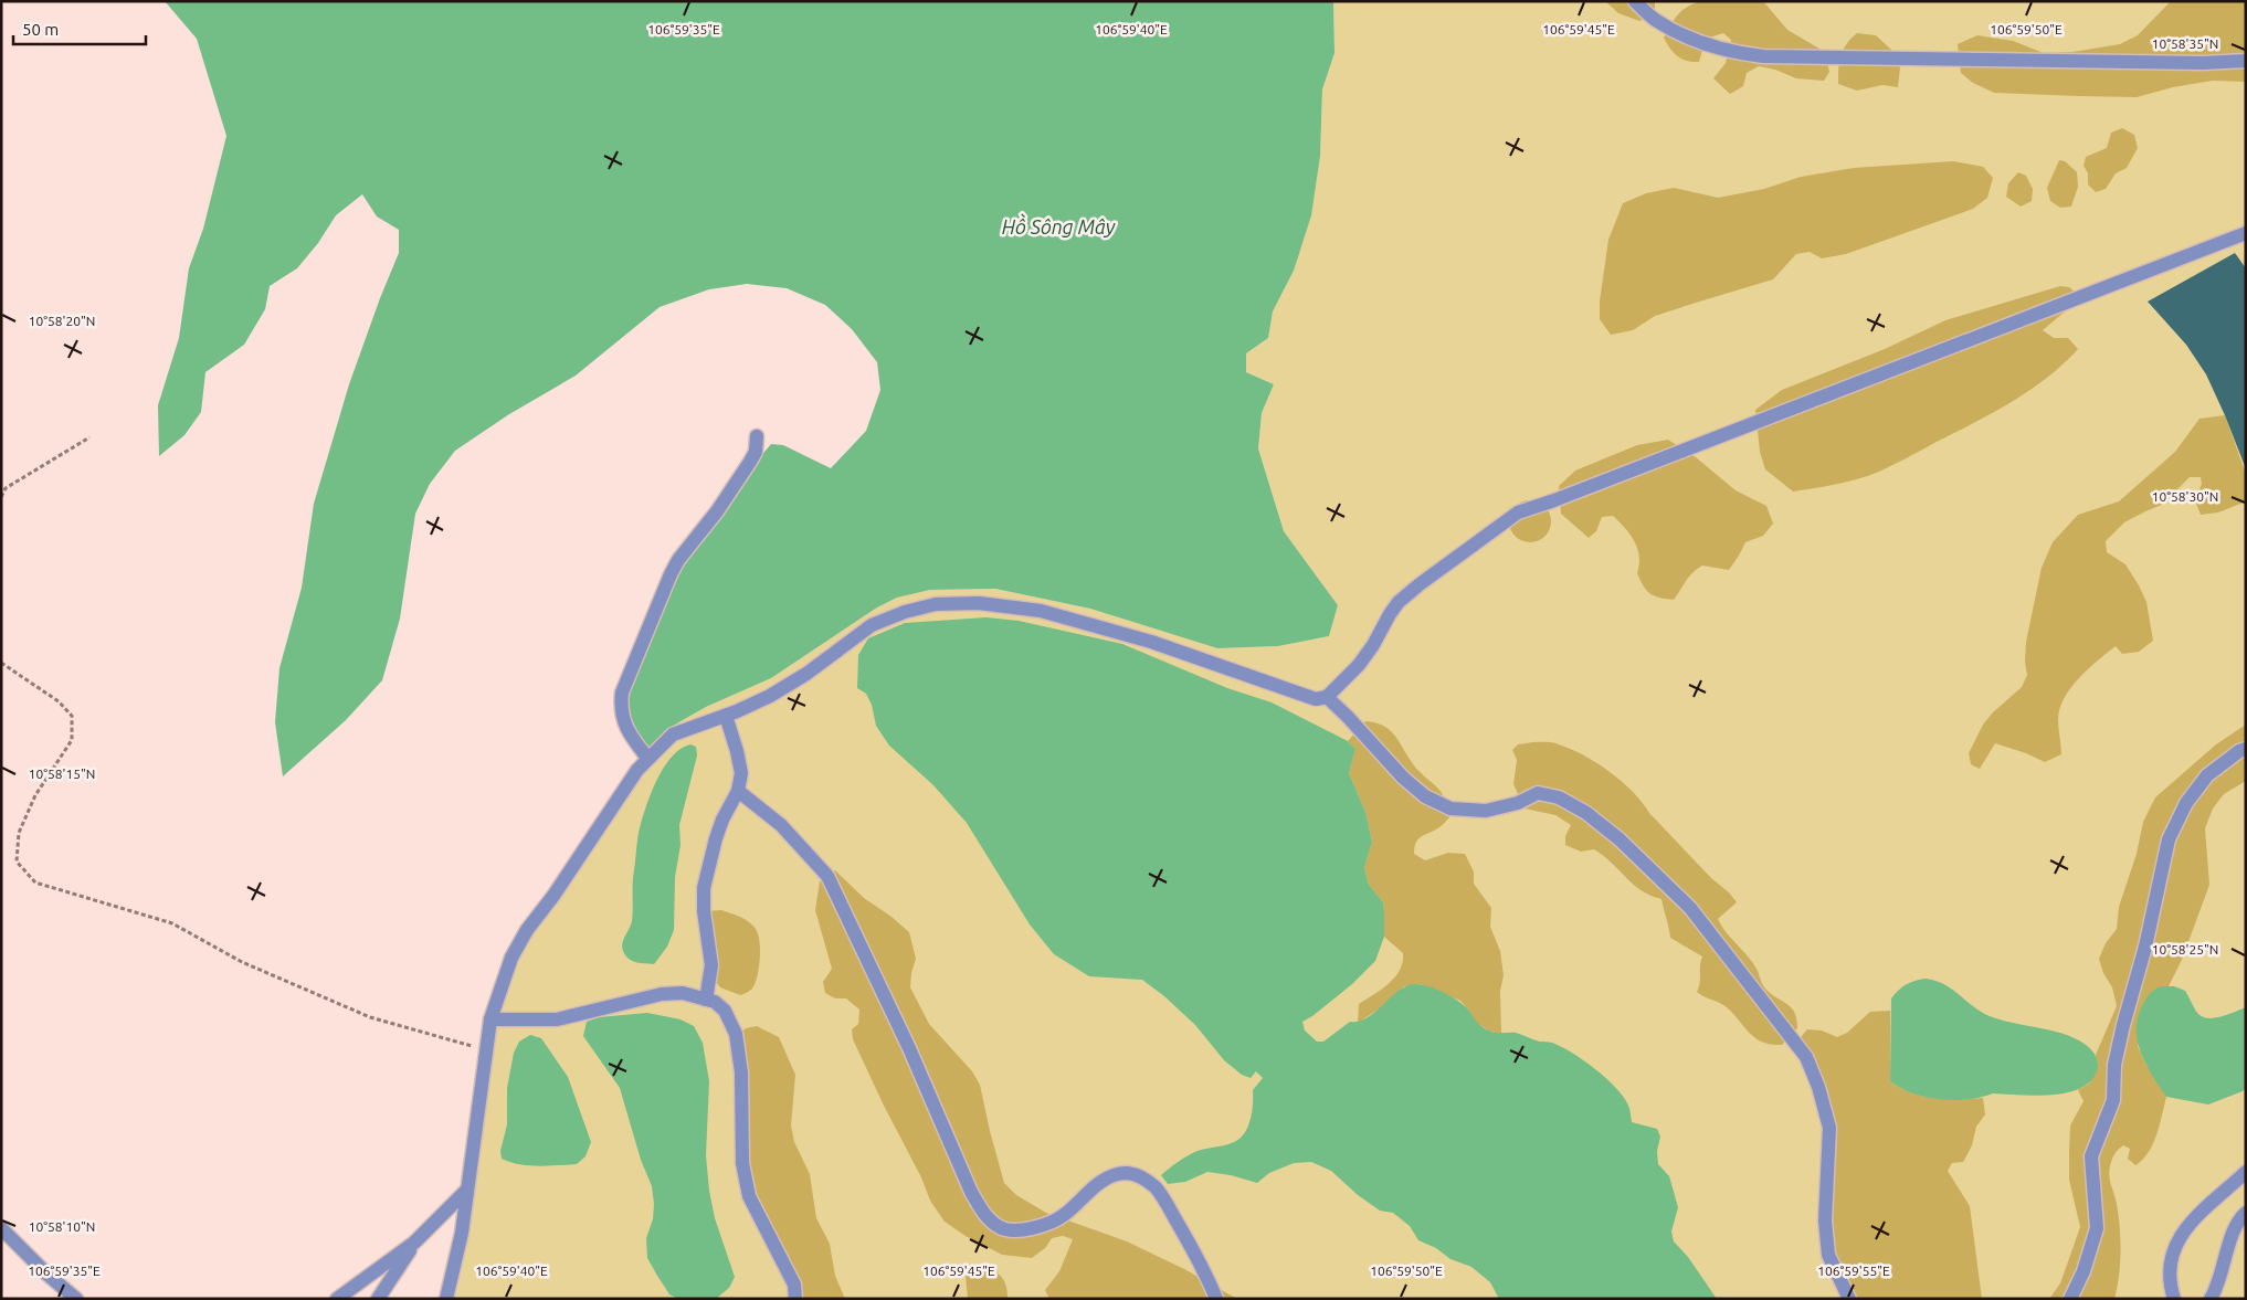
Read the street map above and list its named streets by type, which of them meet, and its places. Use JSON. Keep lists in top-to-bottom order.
{
  "water": ["Hồ Sông Mây"],
  "scale_bar": "50 m",
  "coordinates": [
    "106°59'35\"E",
    "106°59'40\"E",
    "106°59'45\"E",
    "106°59'50\"E",
    "10°58'35\"N",
    "10°58'20\"N",
    "10°58'30\"N",
    "10°58'15\"N",
    "10°58'25\"N",
    "10°58'10\"N",
    "106°59'55\"E"
  ]
}
